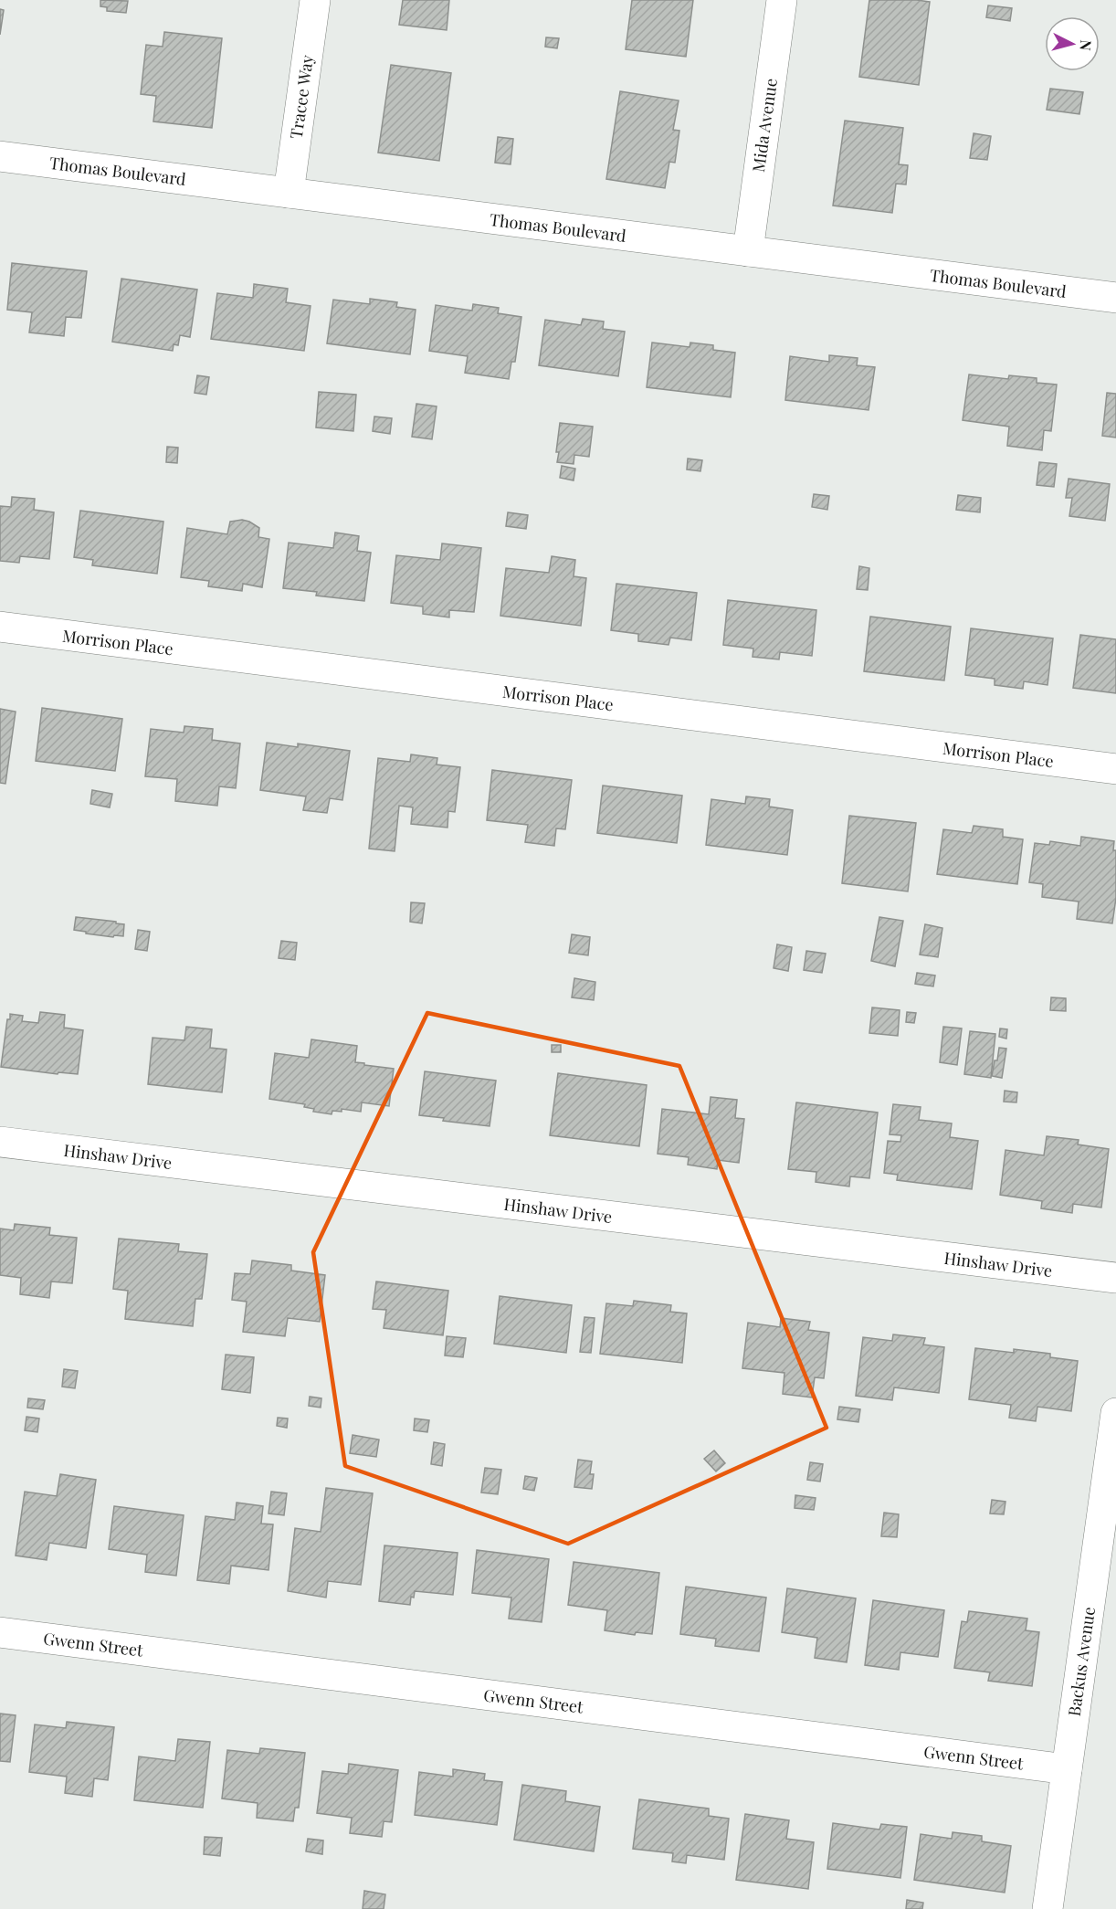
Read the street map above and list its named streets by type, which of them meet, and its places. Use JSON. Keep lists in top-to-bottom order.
{
  "streets": {
    "street": [
      "Tracee Way",
      "Mida Avenue",
      "Thomas Boulevard",
      "Morrison Place",
      "Hinshaw Drive",
      "Gwenn Street",
      "Backus Avenue"
    ]
  },
  "crossings": [
    ["Tracee Way", "Thomas Boulevard"],
    ["Mida Avenue", "Thomas Boulevard"],
    ["Gwenn Street", "Backus Avenue"]
  ],
  "north": "right"
}
